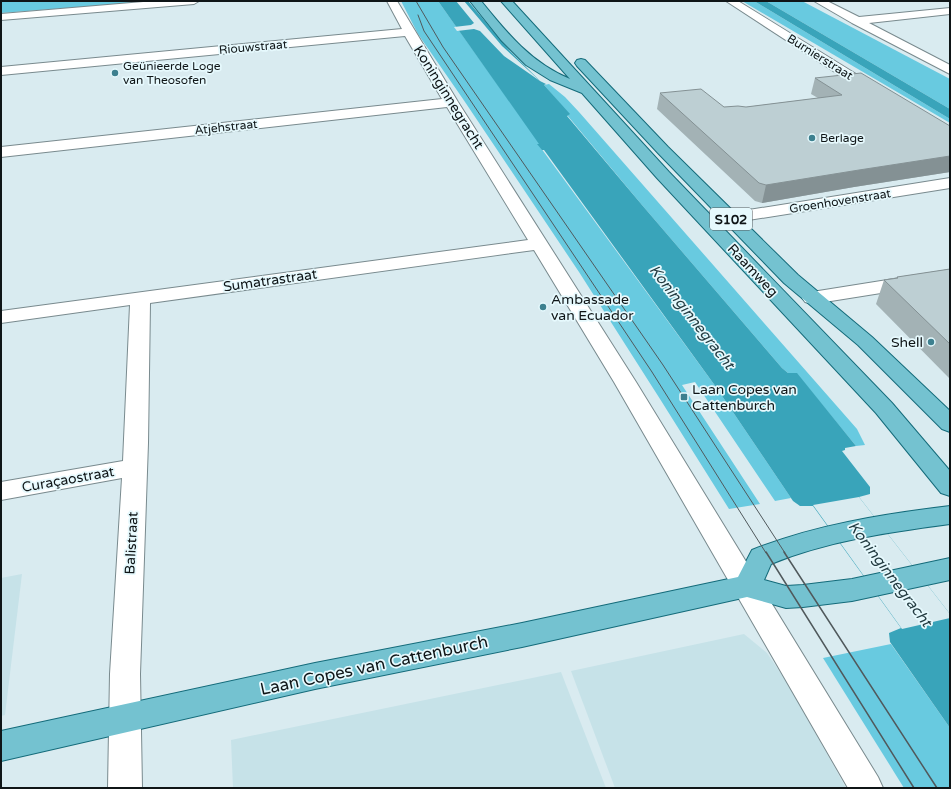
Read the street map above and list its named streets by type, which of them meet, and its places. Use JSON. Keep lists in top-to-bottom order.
{
  "streets": {
    "main road": ["S102", "Raamweg", "Laan Copes van Cattenburch"],
    "street": [
      "Riouwstraat",
      "Burnierstraat",
      "Koninginnegracht",
      "Atjehstraat",
      "Groenhovenstraat",
      "Sumatrastraat",
      "Curaçaostraat",
      "Balistraat"
    ]
  },
  "crossings": [
    ["Riouwstraat", "Koninginnegracht"],
    ["Koninginnegracht", "Atjehstraat"],
    ["Koninginnegracht", "Sumatrastraat"],
    ["Koninginnegracht", "Laan Copes van Cattenburch"],
    ["Groenhovenstraat", "Raamweg"],
    ["Sumatrastraat", "Balistraat"],
    ["Curaçaostraat", "Balistraat"],
    ["Balistraat", "Laan Copes van Cattenburch"]
  ],
  "water": ["Koninginnegracht"],
  "places": {
    "other": [
      "Geünieerde Loge van Theosofen",
      "Berlage",
      "Ambassade van Ecuador",
      "Shell"
    ],
    "transit": ["Laan Copes van Cattenburch"]
  }
}
